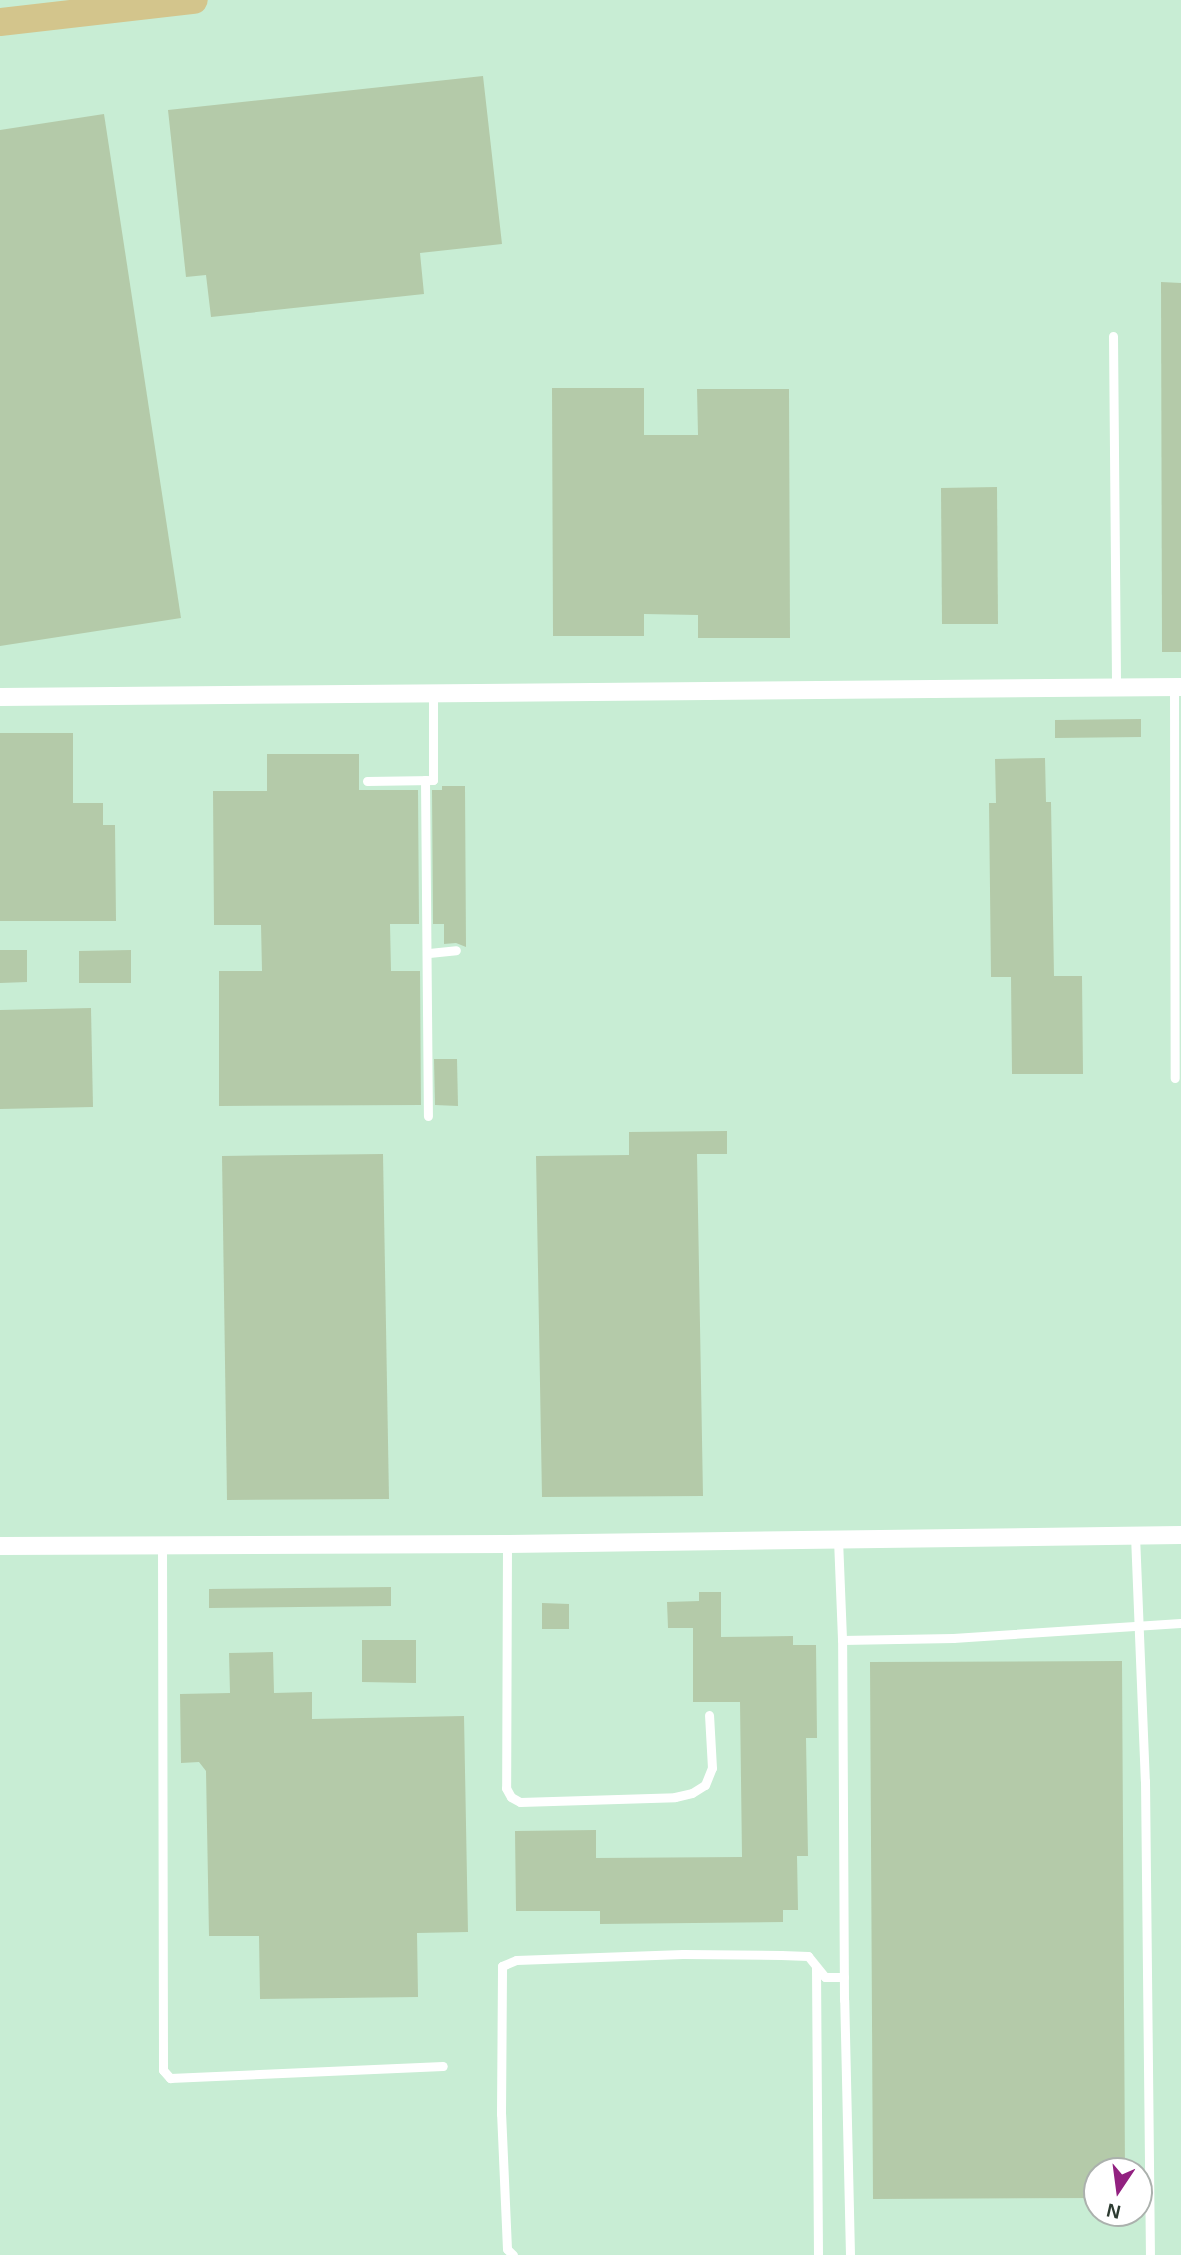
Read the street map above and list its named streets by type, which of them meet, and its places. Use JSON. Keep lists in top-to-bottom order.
{
  "north": "bottom"
}
